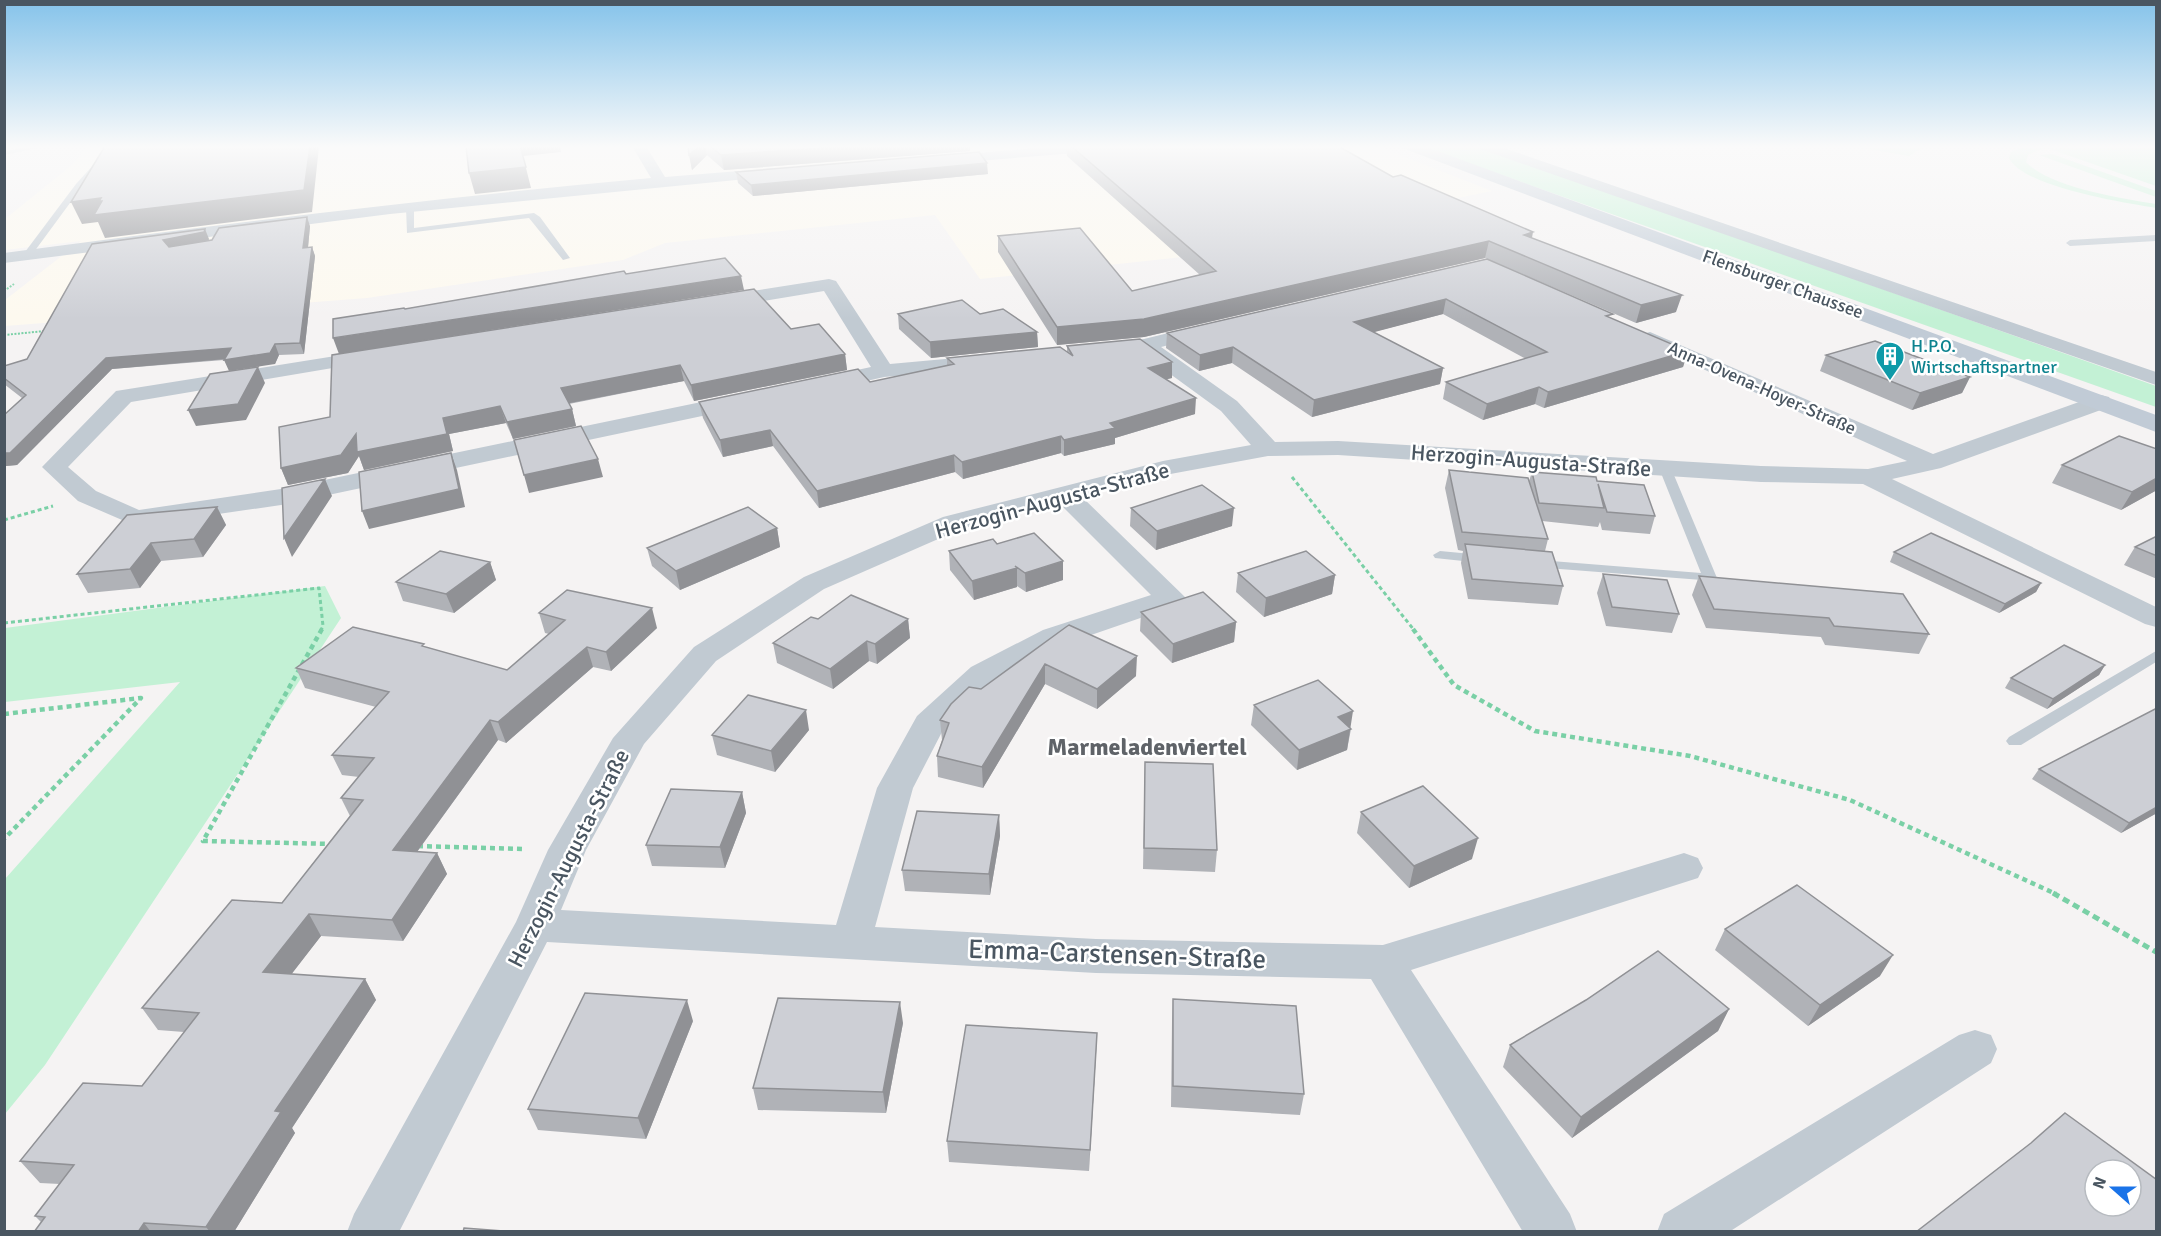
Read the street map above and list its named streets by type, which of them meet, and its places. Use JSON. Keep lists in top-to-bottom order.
{
  "streets": {
    "main road": ["Flensburger Chaussee"],
    "street": ["Anna-Ovena-Hoyer-Straße", "Herzogin-Augusta-Straße", "Emma-Carstensen-Straße"]
  },
  "crossings": [
    ["Flensburger Chaussee", "Herzogin-Augusta-Straße"],
    ["Anna-Ovena-Hoyer-Straße", "Herzogin-Augusta-Straße"],
    ["Herzogin-Augusta-Straße", "Emma-Carstensen-Straße"]
  ],
  "districts": ["Marmeladenviertel"],
  "places": {
    "building": ["H.P.O. Wirtschaftspartner"]
  },
  "north": "left"
}
